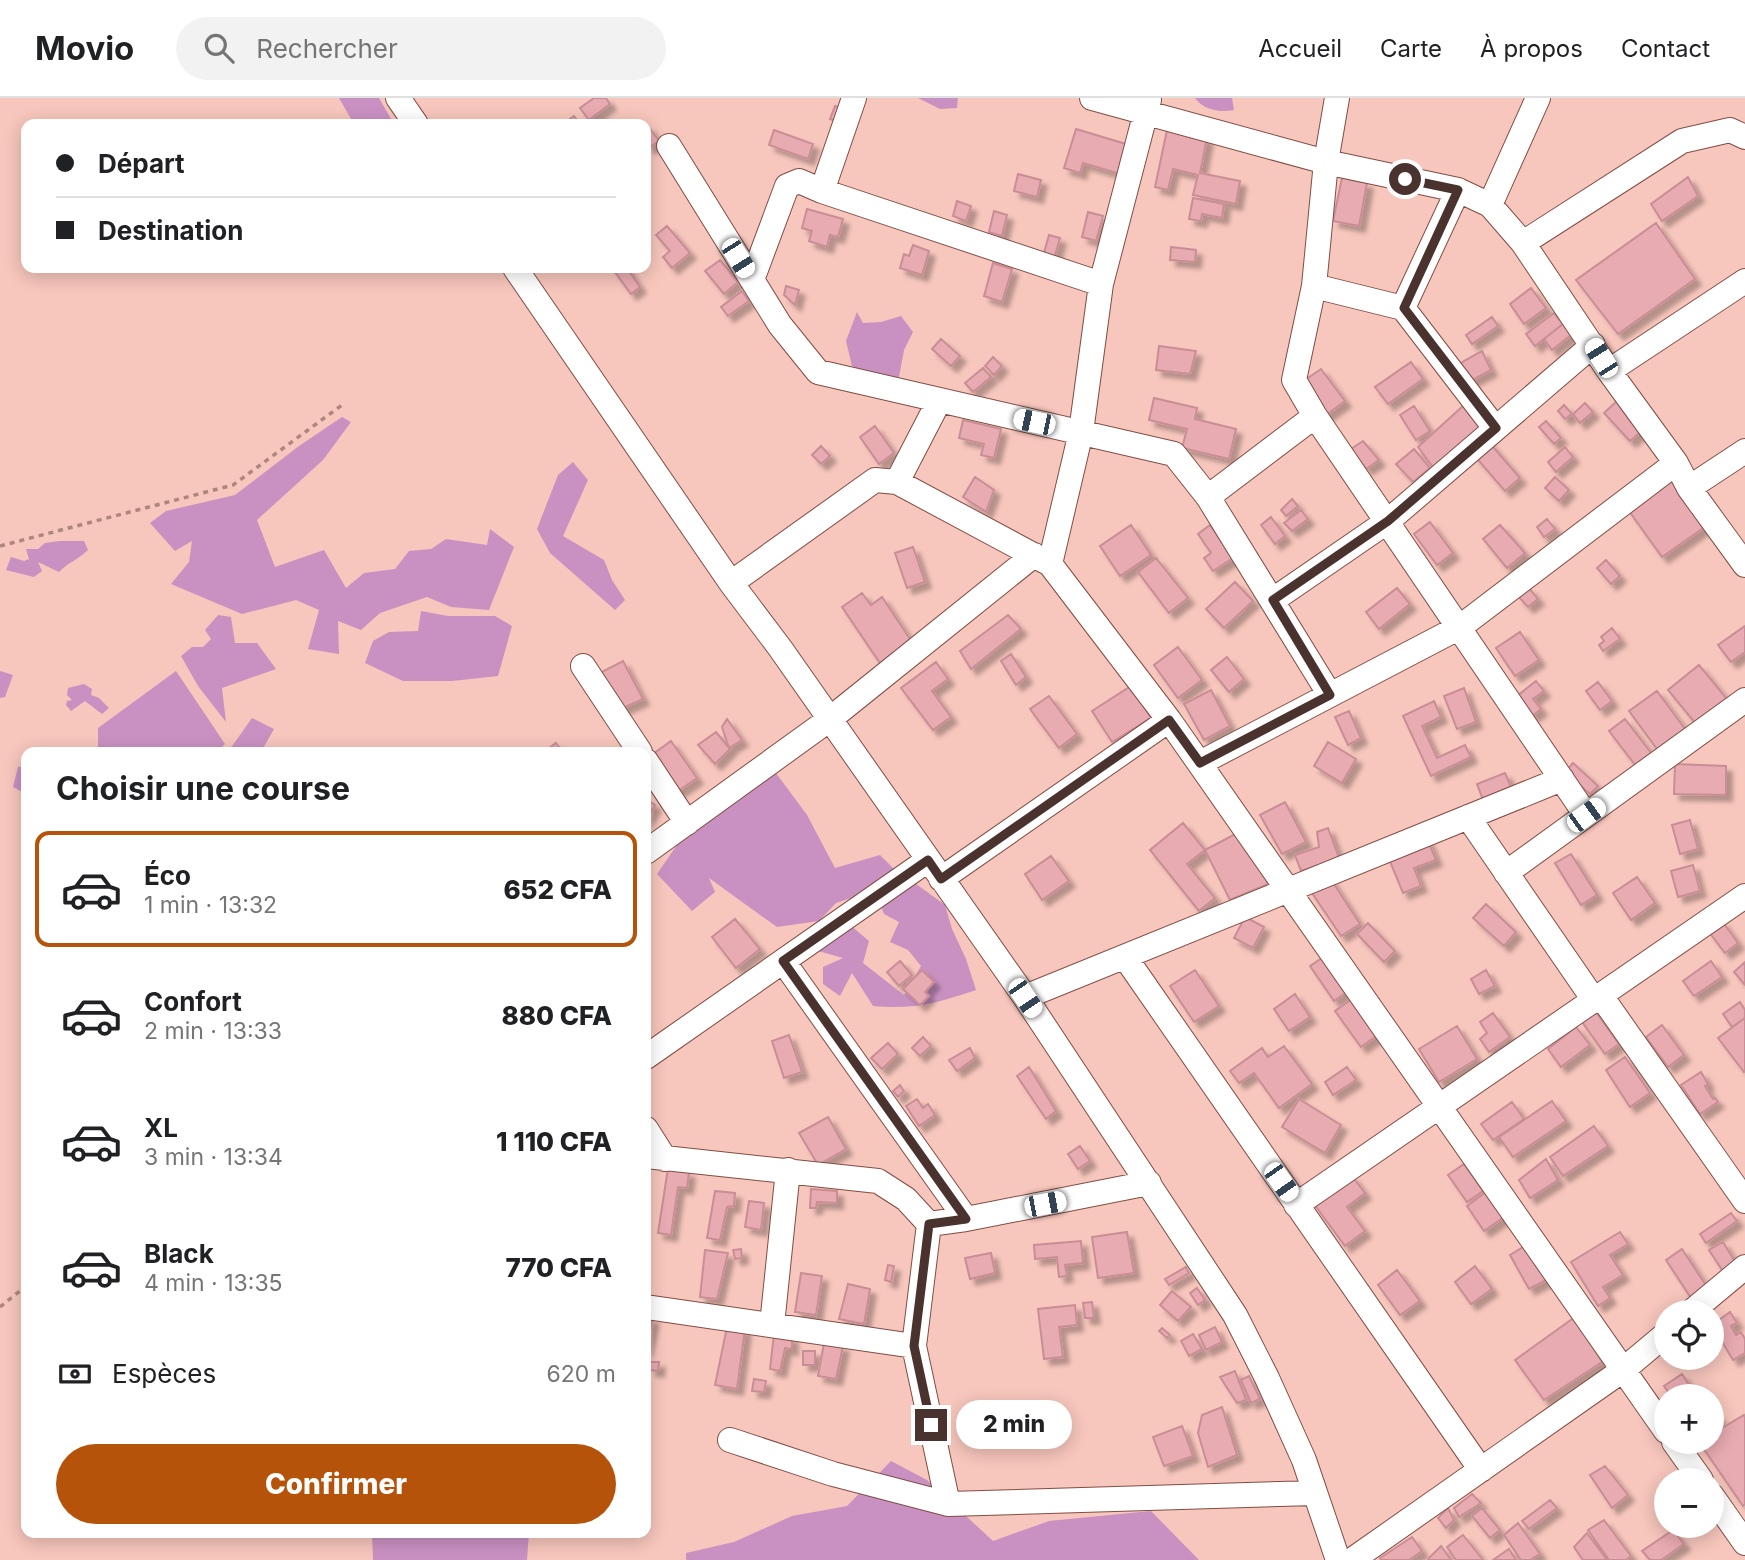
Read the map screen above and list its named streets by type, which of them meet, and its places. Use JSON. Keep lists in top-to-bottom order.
{
  "page": {
    "header": "Movio",
    "search": "Rechercher",
    "nav": [
      "Accueil",
      "Carte",
      "À propos",
      "Contact"
    ],
    "banner": ["Départ", "Destination"],
    "heading": "Choisir une course",
    "list": [
      {
        "name": "Éco",
        "note": "1 min · 13:32",
        "value": "652 CFA"
      },
      {
        "name": "Confort",
        "note": "2 min · 13:33",
        "value": "880 CFA"
      },
      {
        "name": "XL",
        "note": "3 min · 13:34",
        "value": "1 110 CFA"
      },
      {
        "name": "Black",
        "note": "4 min · 13:35",
        "value": "770 CFA"
      }
    ],
    "map_buttons": ["+", "−"],
    "pay": ["Espèces", "620 m"],
    "bubble": "2 min",
    "buttons": "Confirmer"
  }
}
